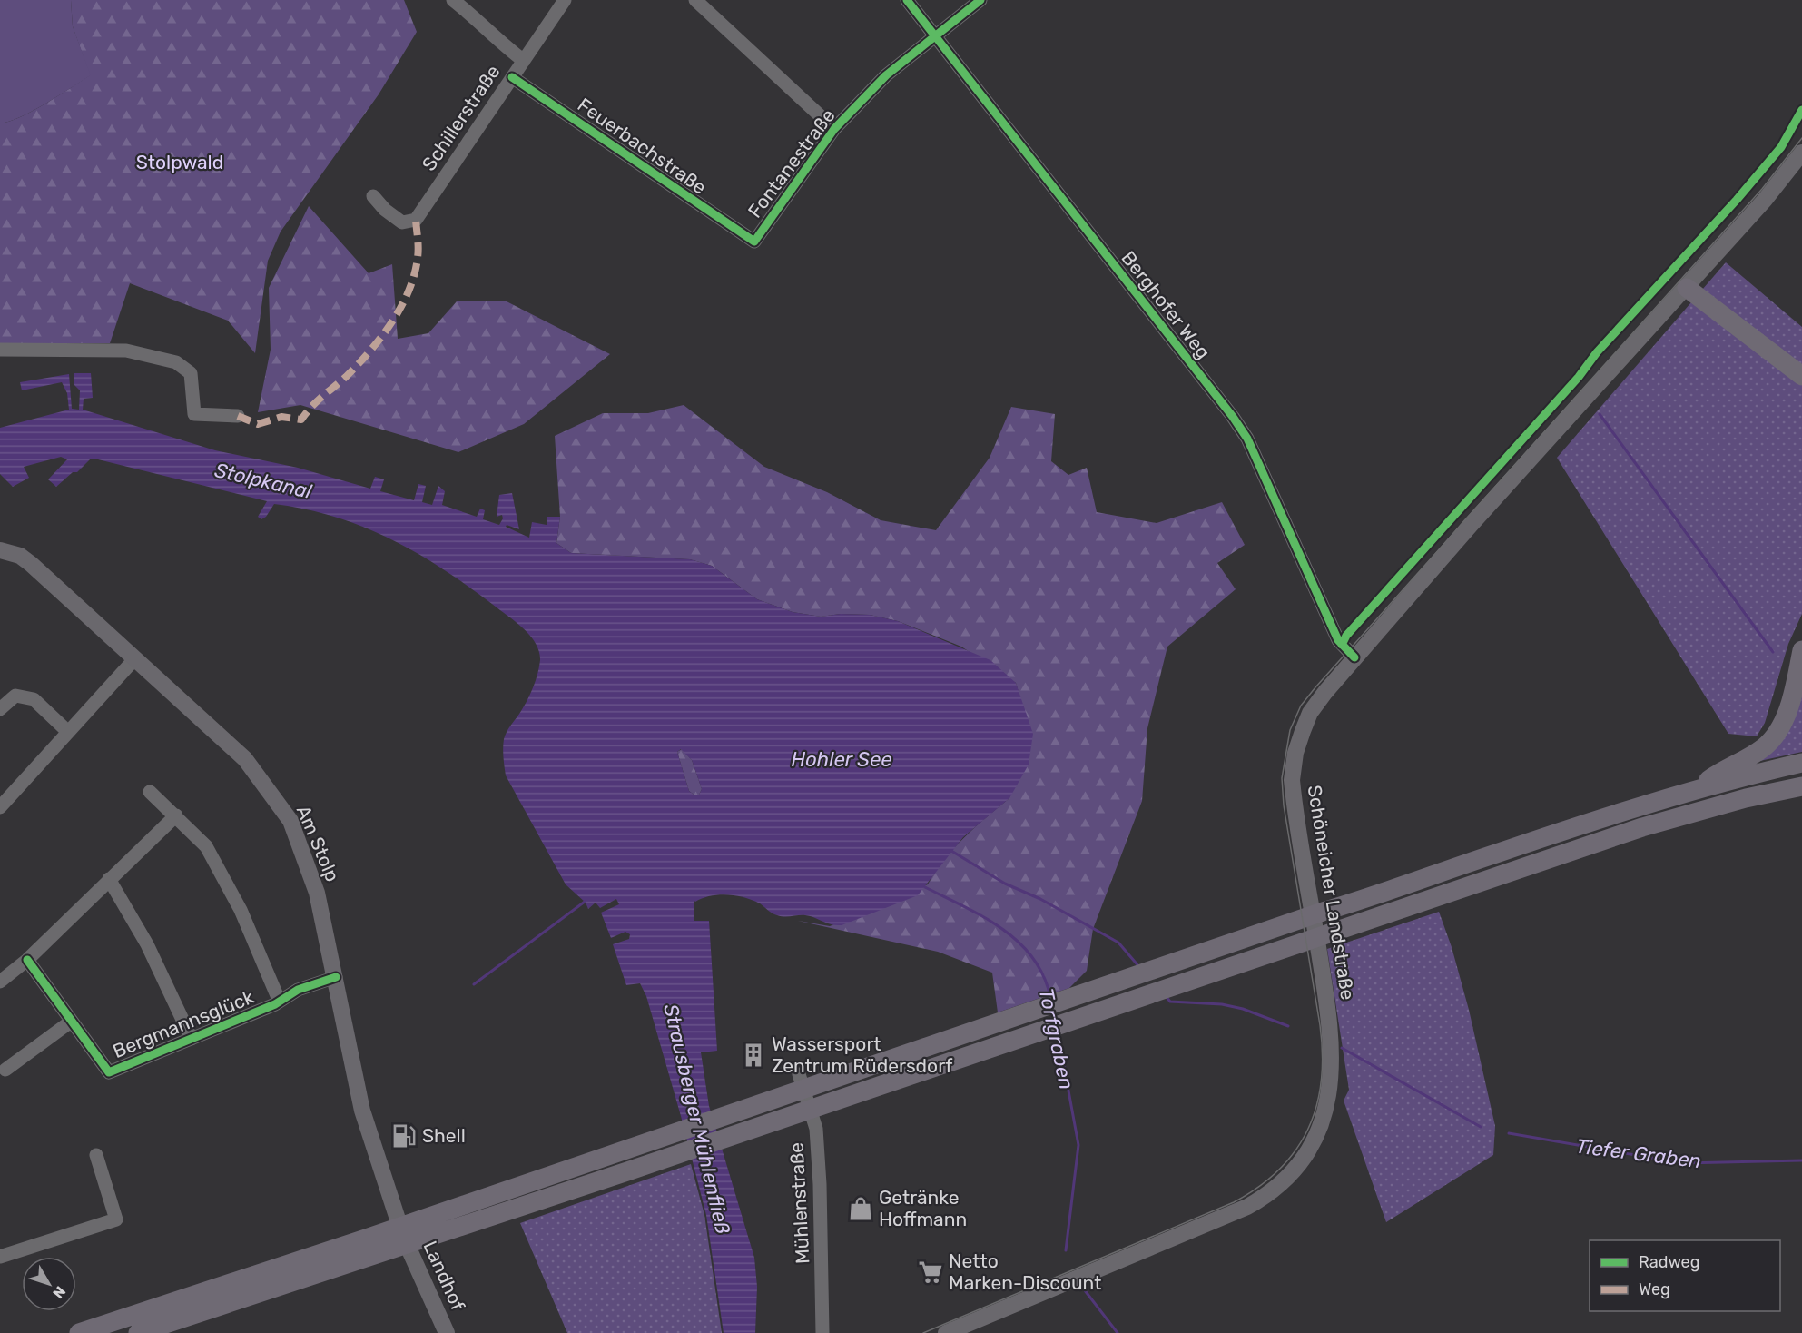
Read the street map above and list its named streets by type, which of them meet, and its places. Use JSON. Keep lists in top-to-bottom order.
{
  "streets": {
    "main road": ["Am Stolp", "Schöneicher Landstraße", "Landhof"],
    "street": [
      "Schillerstraße",
      "Feuerbachstraße",
      "Fontanestraße",
      "Berghofer Weg",
      "Bergmannsglück",
      "Mühlenstraße"
    ]
  },
  "crossings": [
    ["Schillerstraße", "Feuerbachstraße"],
    ["Feuerbachstraße", "Fontanestraße"],
    ["Fontanestraße", "Berghofer Weg"],
    ["Berghofer Weg", "Schöneicher Landstraße"],
    ["Am Stolp", "Bergmannsglück"],
    ["Am Stolp", "Landhof"]
  ],
  "water": [
    "Stolpkanal",
    "Hohler See",
    "Torfgraben",
    "Strausberger Mühlenfließ",
    "Tiefer Graben"
  ],
  "parks": ["Stolpwald"],
  "places": {
    "building": ["Wassersport Zentrum Rüdersdorf"],
    "fuel station": ["Shell"],
    "shop": ["Getränke Hoffmann"],
    "supermarket": ["Netto Marken-Discount"]
  },
  "legend": ["Radweg", "Weg"],
  "north": "bottom right"
}
